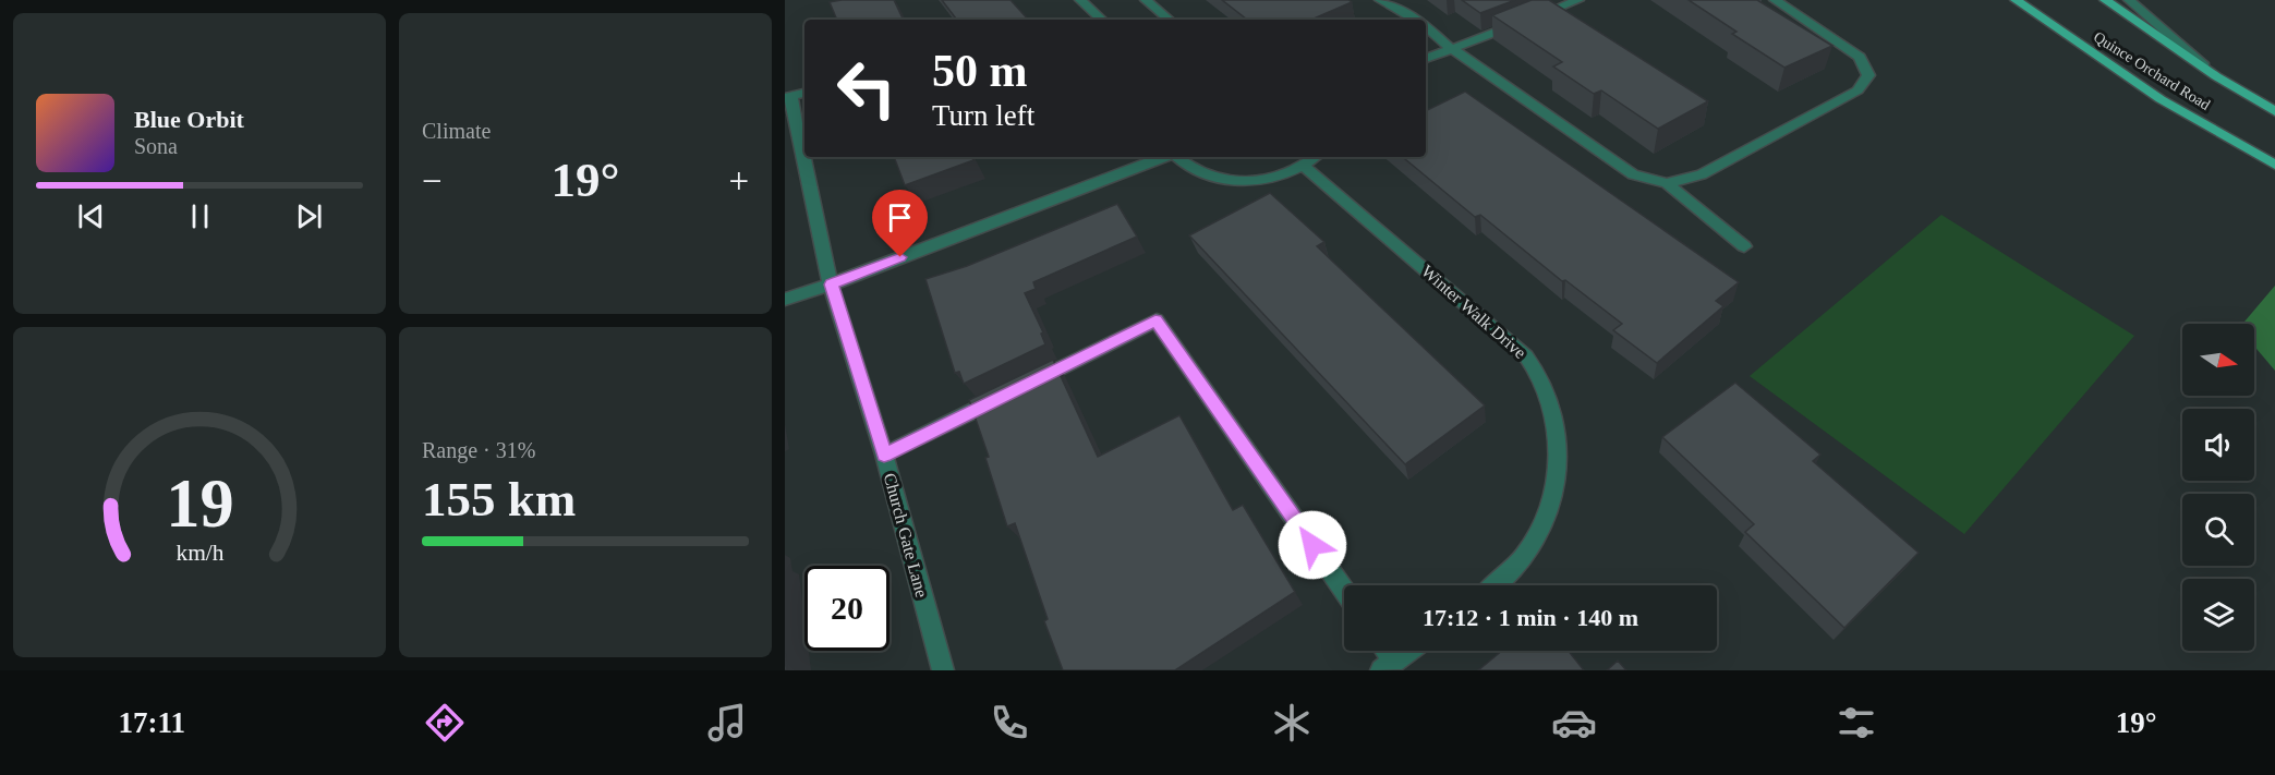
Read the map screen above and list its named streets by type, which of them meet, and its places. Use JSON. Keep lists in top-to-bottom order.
{
  "streets": {
    "main road": ["Quince Orchard Road"],
    "street": ["Winter Walk Drive", "Church Gate Lane"]
  },
  "north": "right",
  "page": {
    "tile": [
      "Climate",
      ["Range · 31%", "155 km"]
    ],
    "turn": ["50 m", "Turn left"],
    "song": ["Blue Orbit", "Sona"],
    "heat": ["−", "19°", "+"],
    "limit": "20",
    "trip": "17:12 · 1 min · 140 m",
    "tabs": ["17:11", "19°"],
    "gauge": ["19", "km/h"]
  }
}
